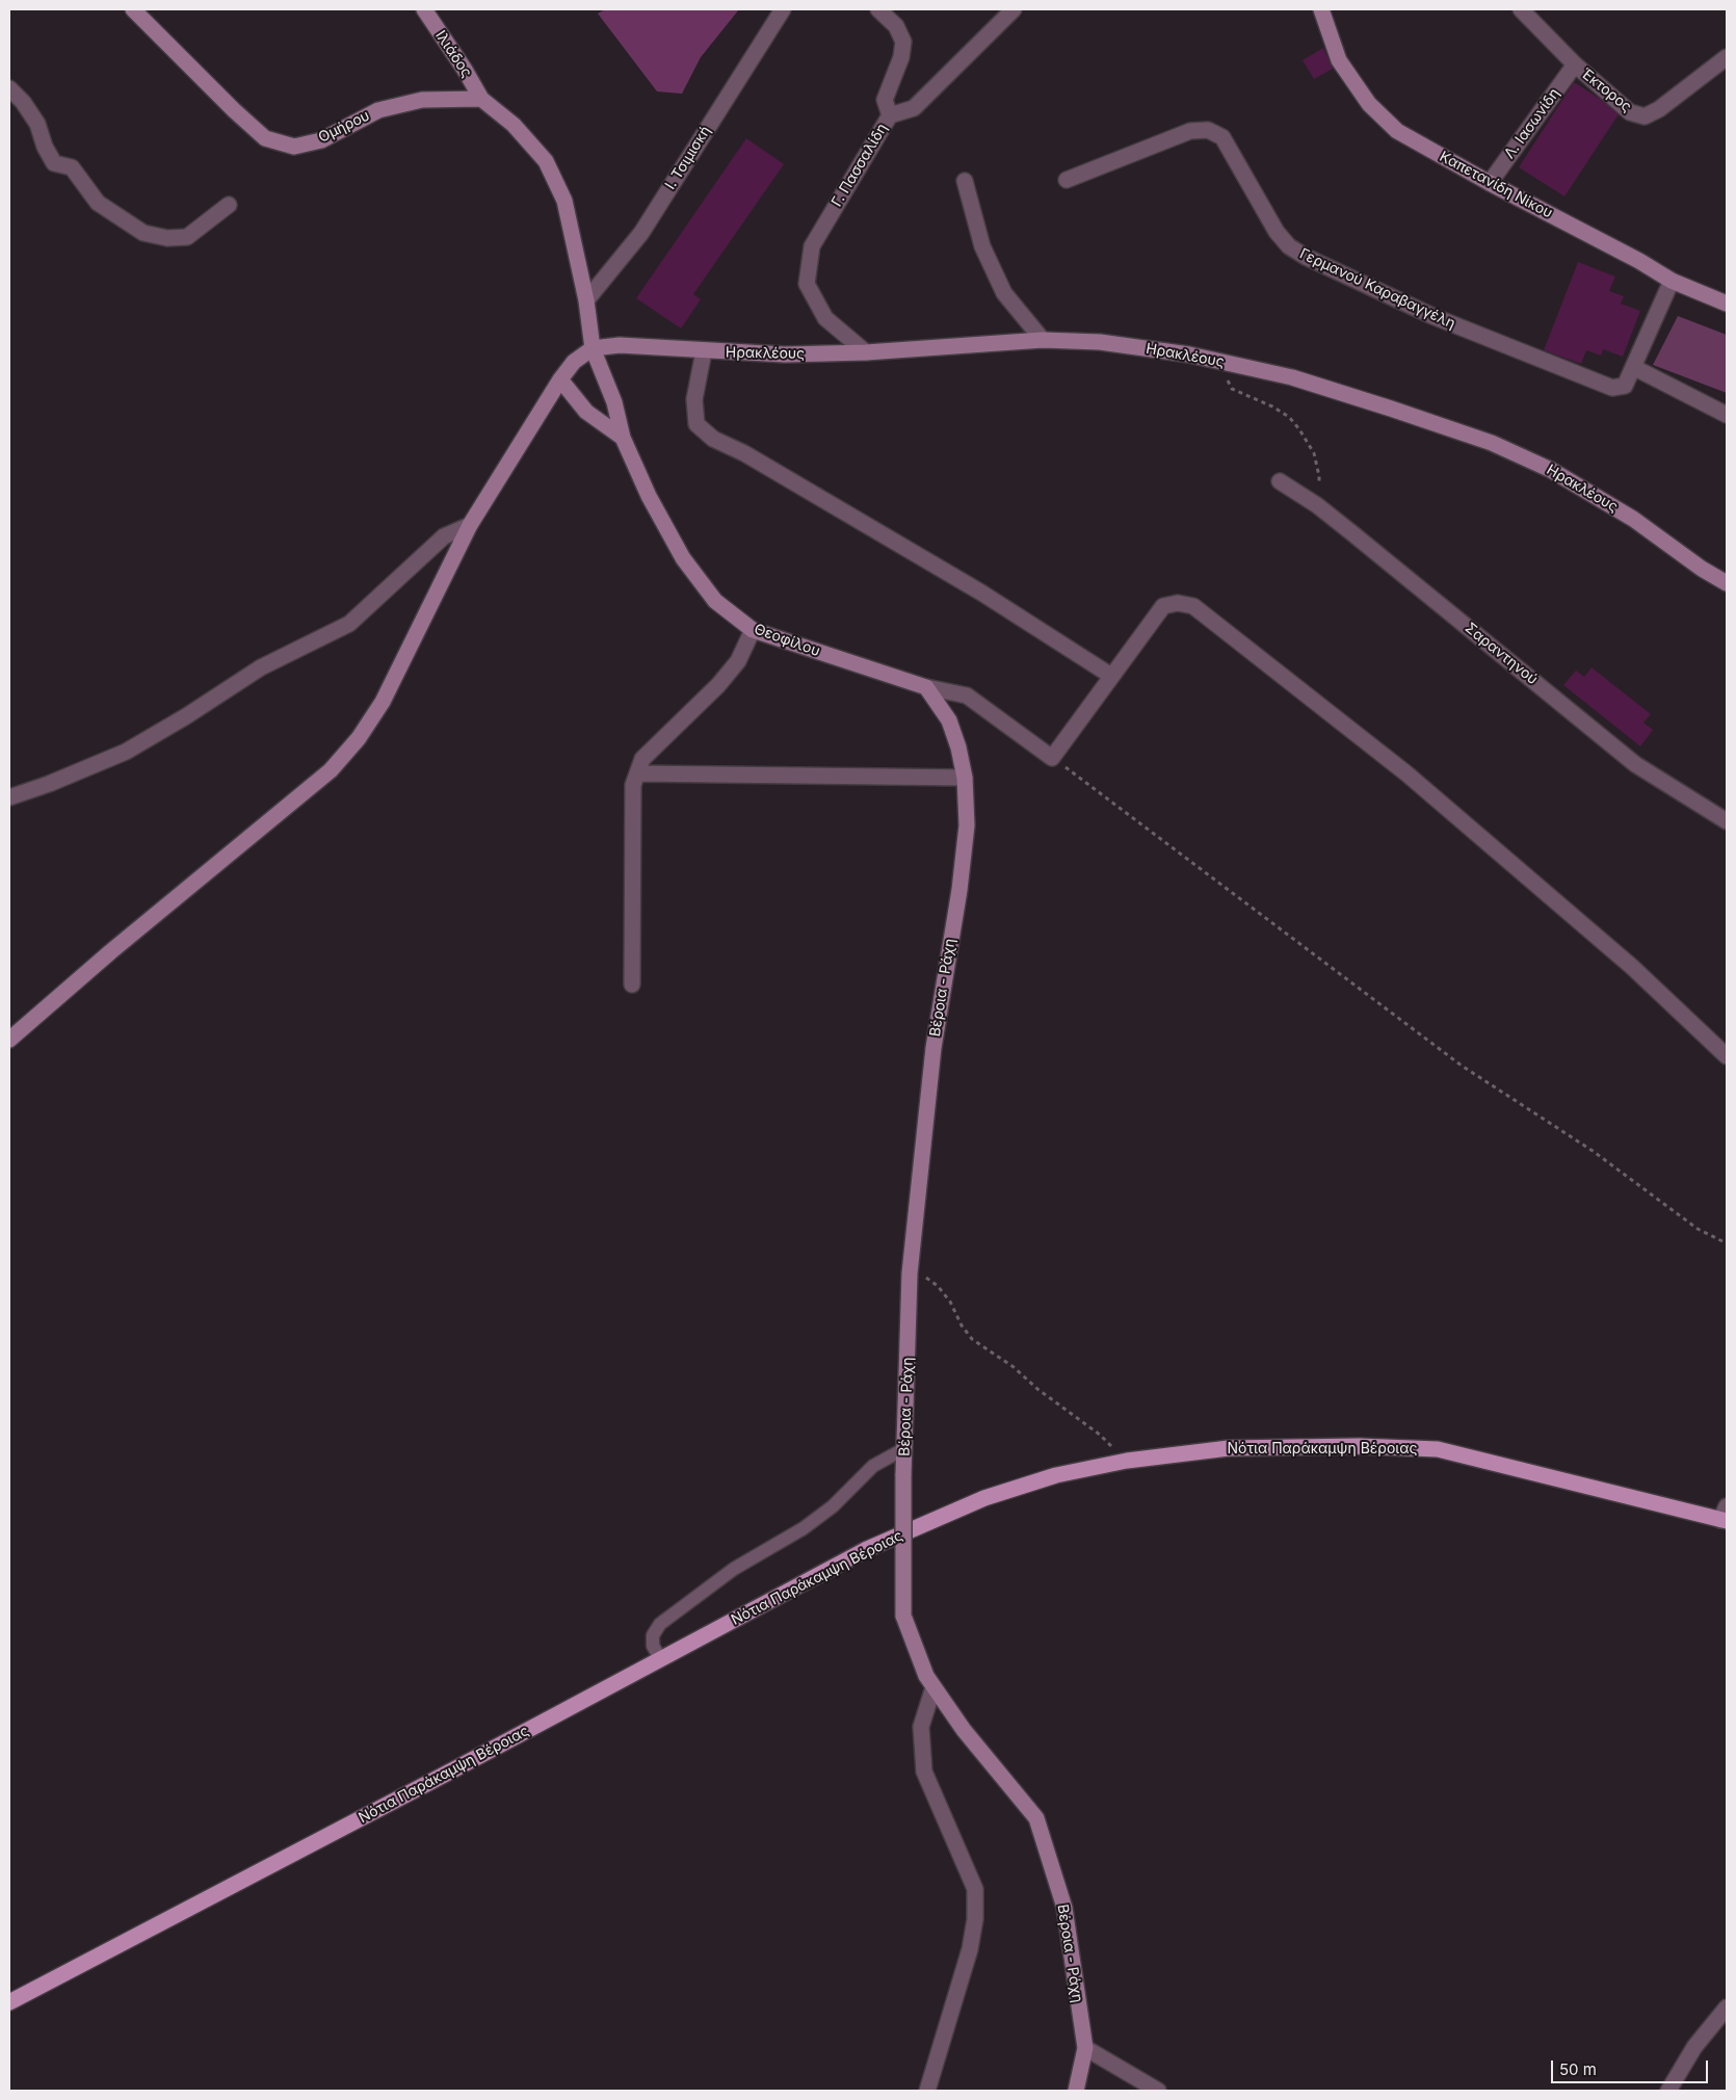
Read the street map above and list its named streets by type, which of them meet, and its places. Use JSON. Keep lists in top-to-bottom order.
{
  "streets": {
    "main road": ["Νότια Παράκαμψη Βέροιας"],
    "street": [
      "Ιλιάδος",
      "Έκτορος",
      "Λ. Ιασωνίδη",
      "Ομήρου",
      "Ι. Τσιμισκή",
      "Γ. Πασσαλίδη",
      "Καπετανίδη Νίκου",
      "Γερμανού Καραβαγγέλη",
      "Ηρακλέους",
      "Θεοφίλου",
      "Σαραντηνού",
      "Βέροια - Ράχη"
    ]
  },
  "crossings": [
    ["Ιλιάδος", "Ομήρου"],
    ["Ιλιάδος", "Θεοφίλου"],
    ["Έκτορος", "Λ. Ιασωνίδη"],
    ["Λ. Ιασωνίδη", "Καπετανίδη Νίκου"],
    ["Ομήρου", "Θεοφίλου"],
    ["Ι. Τσιμισκή", "Θεοφίλου"],
    ["Γ. Πασσαλίδη", "Ηρακλέους"],
    ["Ηρακλέους", "Θεοφίλου"],
    ["Θεοφίλου", "Βέροια - Ράχη"]
  ],
  "scale_bar": "50 m"
}
